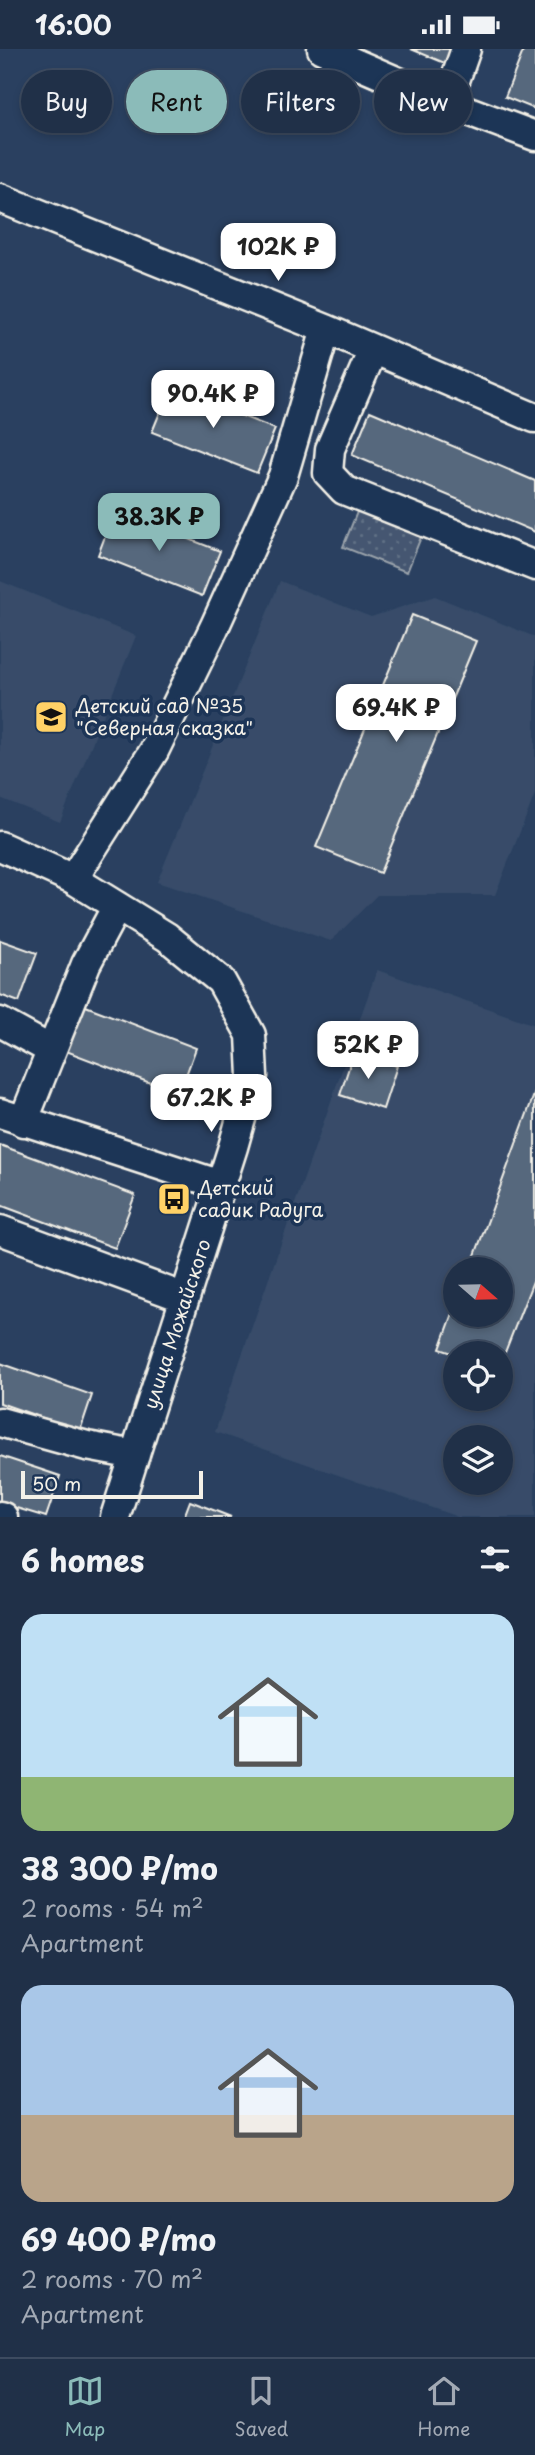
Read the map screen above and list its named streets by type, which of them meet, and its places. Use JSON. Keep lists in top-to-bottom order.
{
  "streets": {
    "street": ["улица Можайского"]
  },
  "places": {
    "school or university": ["Детский сад №35 \"Северная сказка\""],
    "bus stop": ["Детский садик Радуга"]
  },
  "scale_bar": "50 m",
  "north": "right",
  "page": {
    "status": "16:00",
    "chip": [
      "Buy",
      "Rent",
      "Filters",
      "New"
    ],
    "price": [
      "102K ₽",
      "90.4K ₽",
      "38.3K ₽",
      "69.4K ₽",
      "52K ₽",
      "67.2K ₽"
    ],
    "scale": "50 m",
    "heading": "6 homes",
    "list": [
      {
        "name": "38 300 ₽/mo",
        "note": "2 rooms · 54 m² · Apartment"
      },
      {
        "name": "69 400 ₽/mo",
        "note": "2 rooms · 70 m² · Apartment"
      }
    ],
    "tabs": ["Map", "Saved", "Home"]
  }
}
